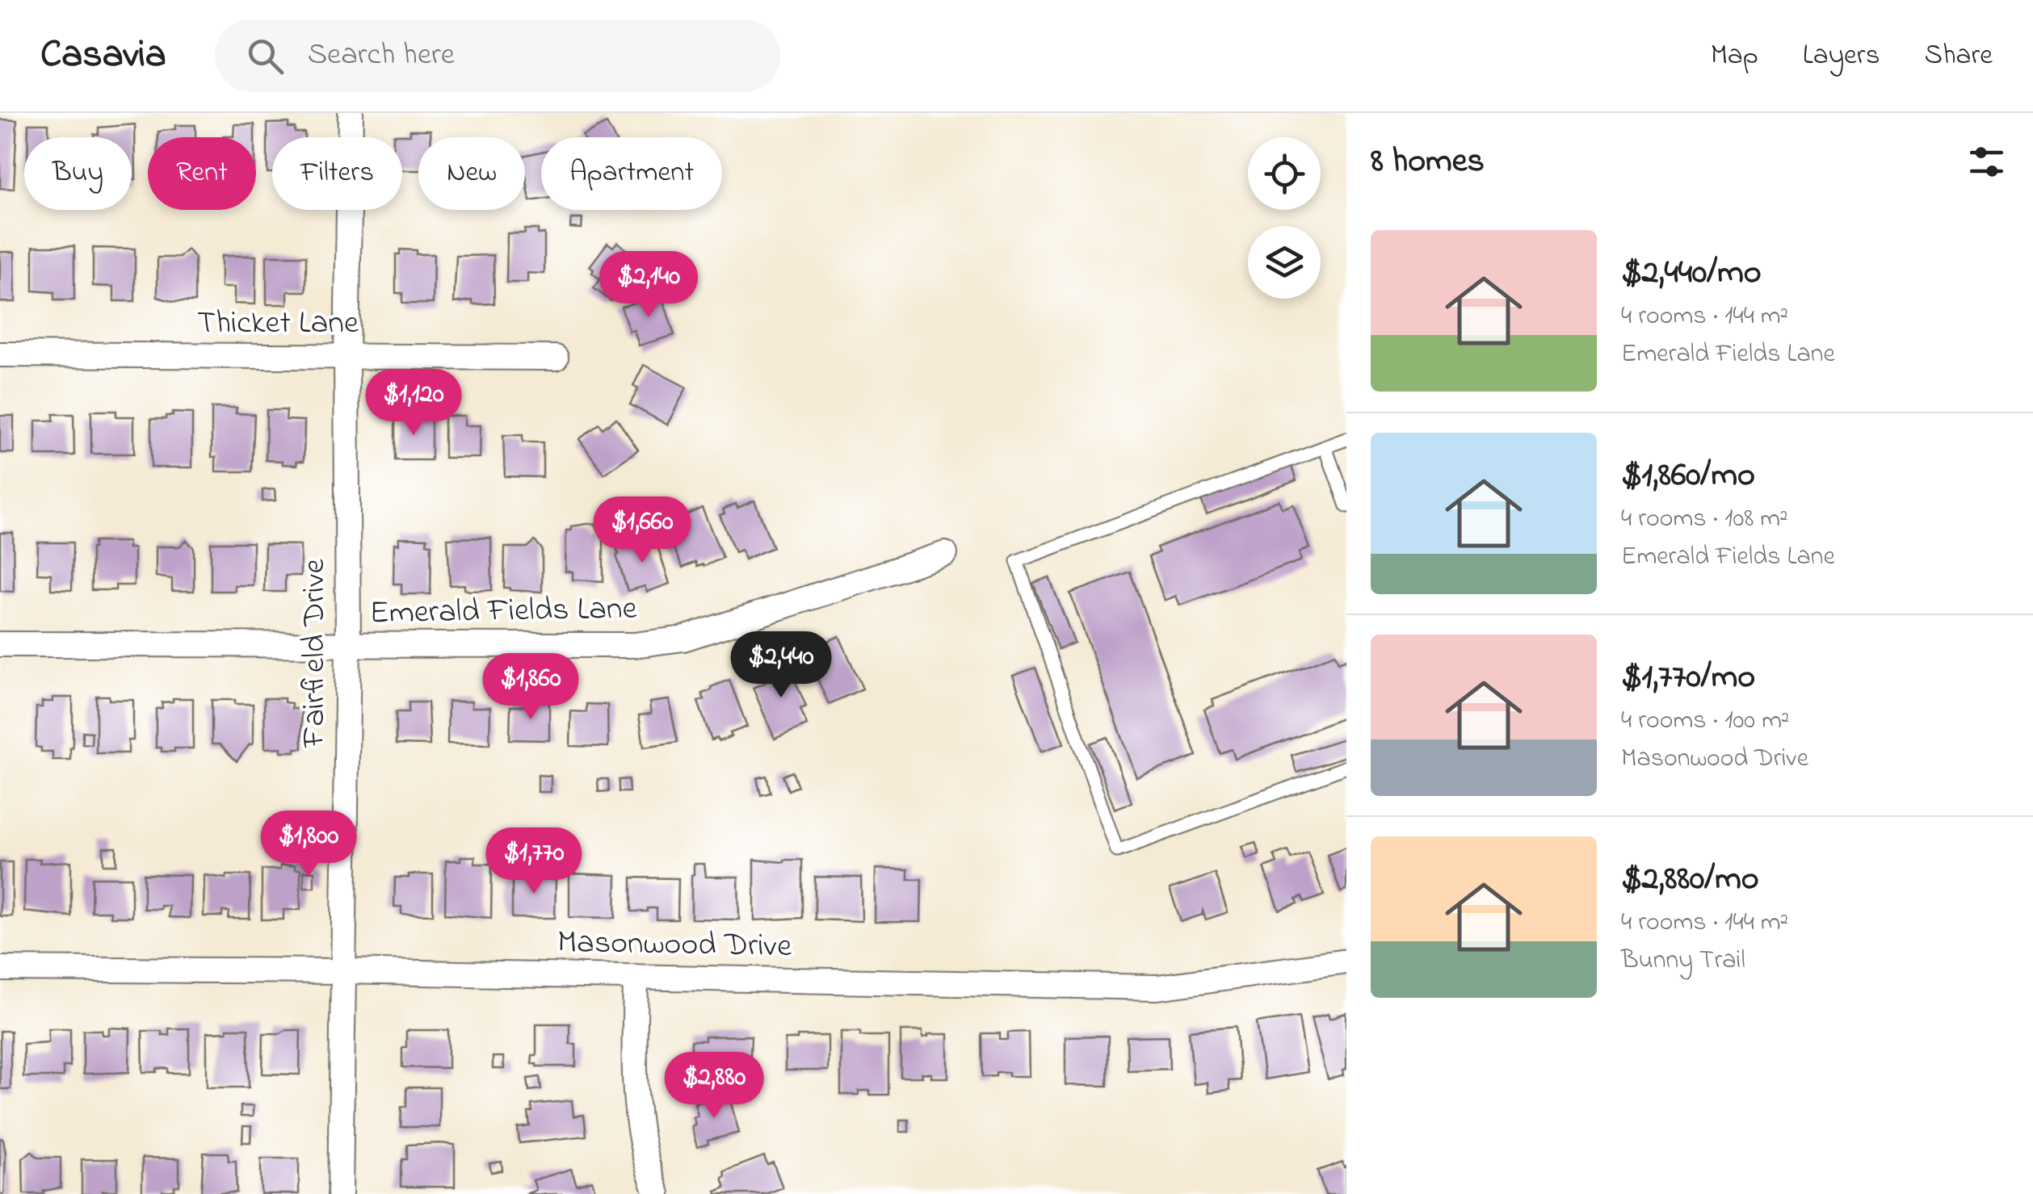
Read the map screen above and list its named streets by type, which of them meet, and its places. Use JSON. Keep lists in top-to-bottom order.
{
  "streets": {
    "street": [
      "Thicket Lane",
      "Emerald Fields Lane",
      "Fairfield Drive",
      "Masonwood Drive"
    ]
  },
  "crossings": [
    ["Thicket Lane", "Fairfield Drive"],
    ["Emerald Fields Lane", "Fairfield Drive"],
    ["Fairfield Drive", "Masonwood Drive"]
  ],
  "page": {
    "header": "Casavia",
    "search": "Search here",
    "nav": ["Map", "Layers", "Share"],
    "heading": "8 homes",
    "chip": [
      "Buy",
      "Rent",
      "Filters",
      "New",
      "Apartment"
    ],
    "list": [
      {
        "name": "$2,440/mo",
        "note": "4 rooms · 144 m² · Emerald Fields Lane"
      },
      {
        "name": "$1,860/mo",
        "note": "4 rooms · 108 m² · Emerald Fields Lane"
      },
      {
        "name": "$1,770/mo",
        "note": "4 rooms · 100 m² · Masonwood Drive"
      },
      {
        "name": "$2,880/mo",
        "note": "4 rooms · 144 m² · Bunny Trail"
      }
    ],
    "price": [
      "$2,140",
      "$1,120",
      "$1,660",
      "$2,440",
      "$1,860",
      "$1,800",
      "$1,770",
      "$2,880"
    ]
  }
}
